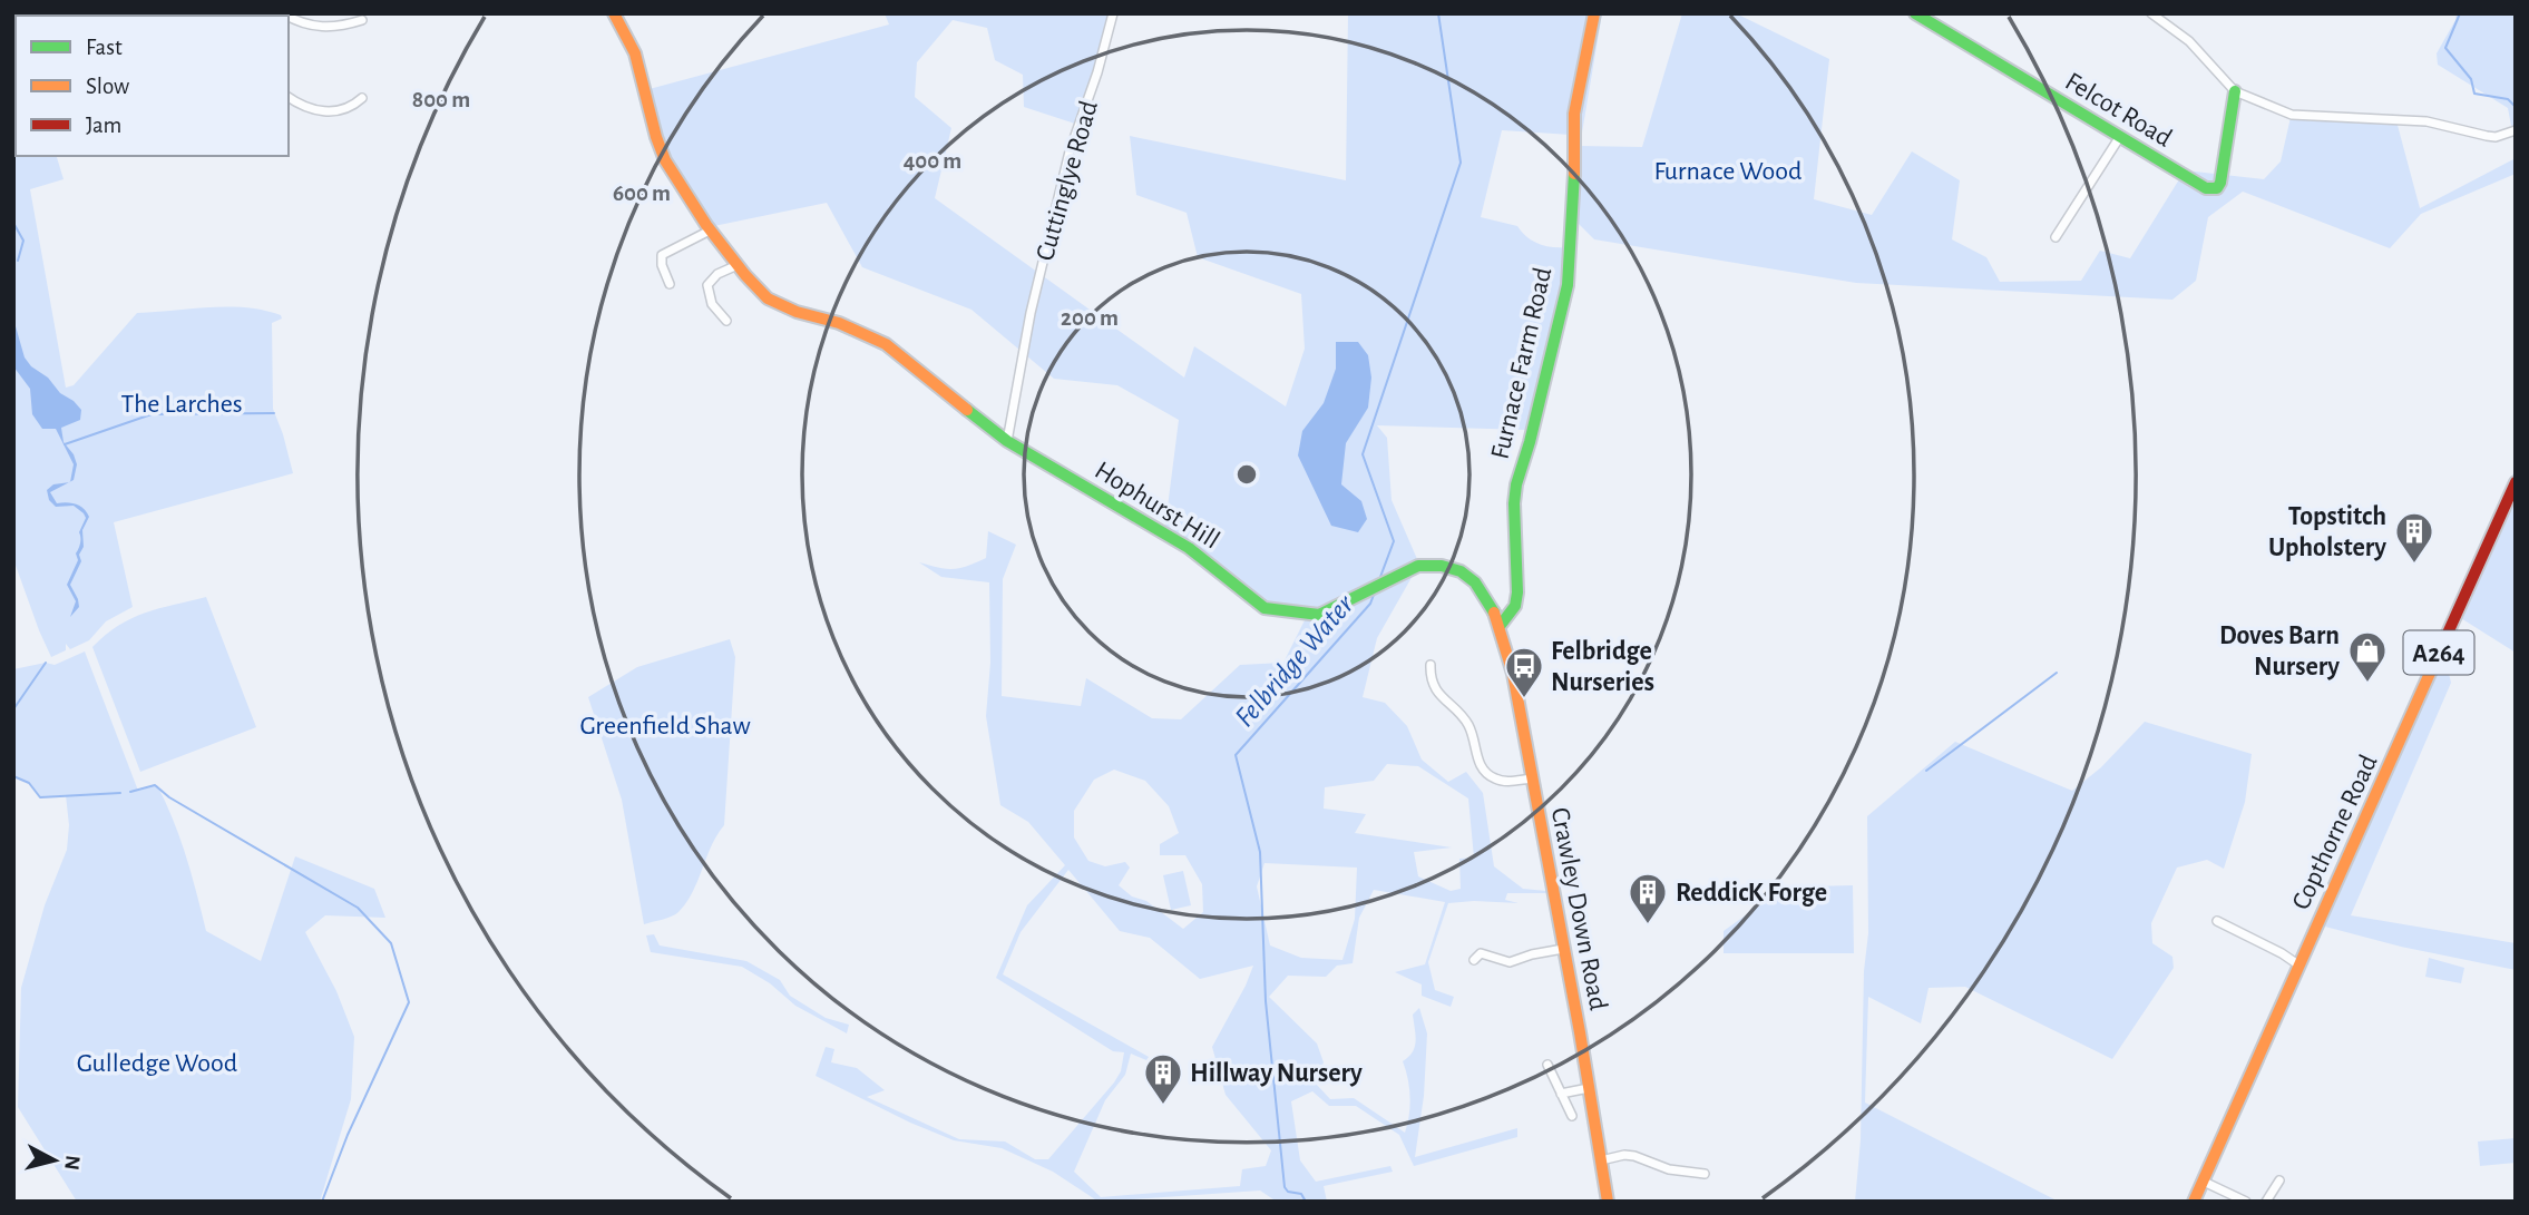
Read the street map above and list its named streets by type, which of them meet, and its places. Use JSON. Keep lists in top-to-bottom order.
{
  "streets": {
    "main road": [
      "Felcot Road",
      "Furnace Farm Road",
      "Hophurst Hill",
      "A264",
      "Copthorne Road",
      "Crawley Down Road"
    ],
    "street": ["Cuttinglye Road"]
  },
  "crossings": [
    ["Cuttinglye Road", "Hophurst Hill"],
    ["Furnace Farm Road", "Hophurst Hill"],
    ["Furnace Farm Road", "Crawley Down Road"],
    ["Hophurst Hill", "Crawley Down Road"]
  ],
  "water": ["Felbridge Water"],
  "parks": [
    "Furnace Wood",
    "The Larches",
    "Greenfield Shaw",
    "Gulledge Wood"
  ],
  "places": {
    "building": ["Topstitch Upholstery", "ReddicK Forge", "Hillway Nursery"],
    "shop": ["Doves Barn Nursery"],
    "bus stop": ["Felbridge Nurseries"]
  },
  "legend": ["Fast", "Slow", "Jam"],
  "north": "right",
  "rings": [
    "800 m",
    "400 m",
    "600 m",
    "200 m"
  ]
}
